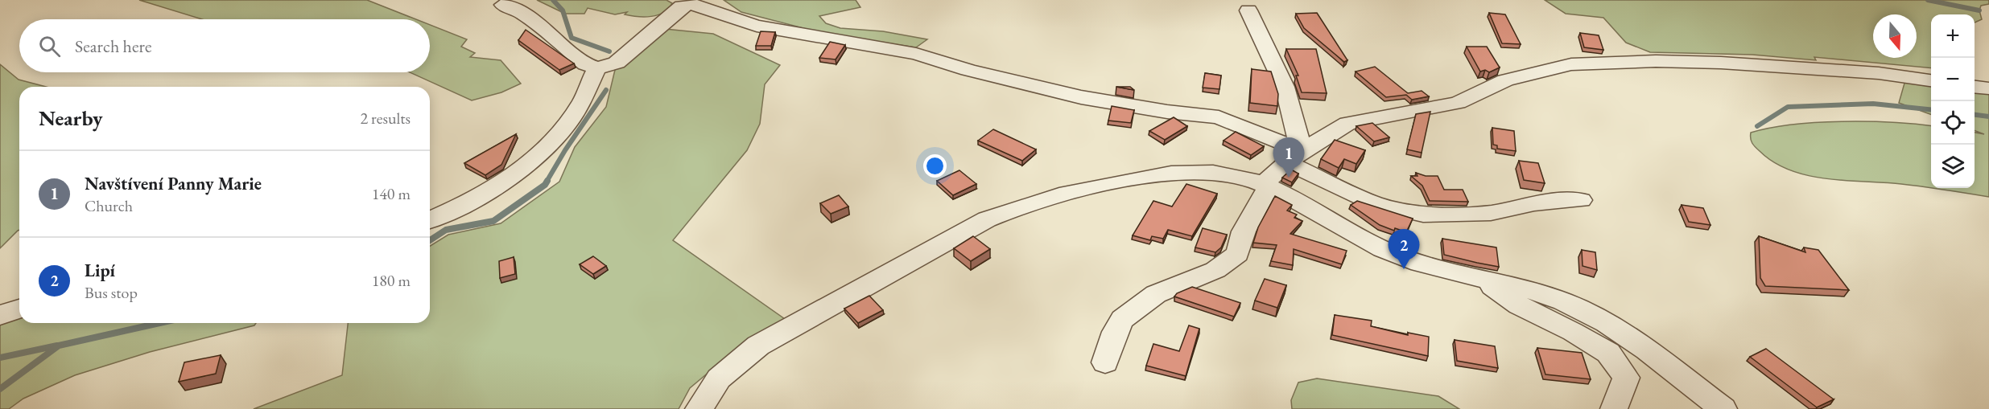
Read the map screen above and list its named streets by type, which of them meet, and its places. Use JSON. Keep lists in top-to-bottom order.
{
  "north": "bottom",
  "page": {
    "map_buttons": ["+", "−"],
    "search": "Search here",
    "heading": ["Nearby", "2 results"],
    "pins": ["1", "2"],
    "list": [
      {
        "mark": "1",
        "name": "Navštívení Panny Marie",
        "note": "Church",
        "value": "140 m"
      },
      {
        "mark": "2",
        "name": "Lipí",
        "note": "Bus stop",
        "value": "180 m"
      }
    ]
  }
}
